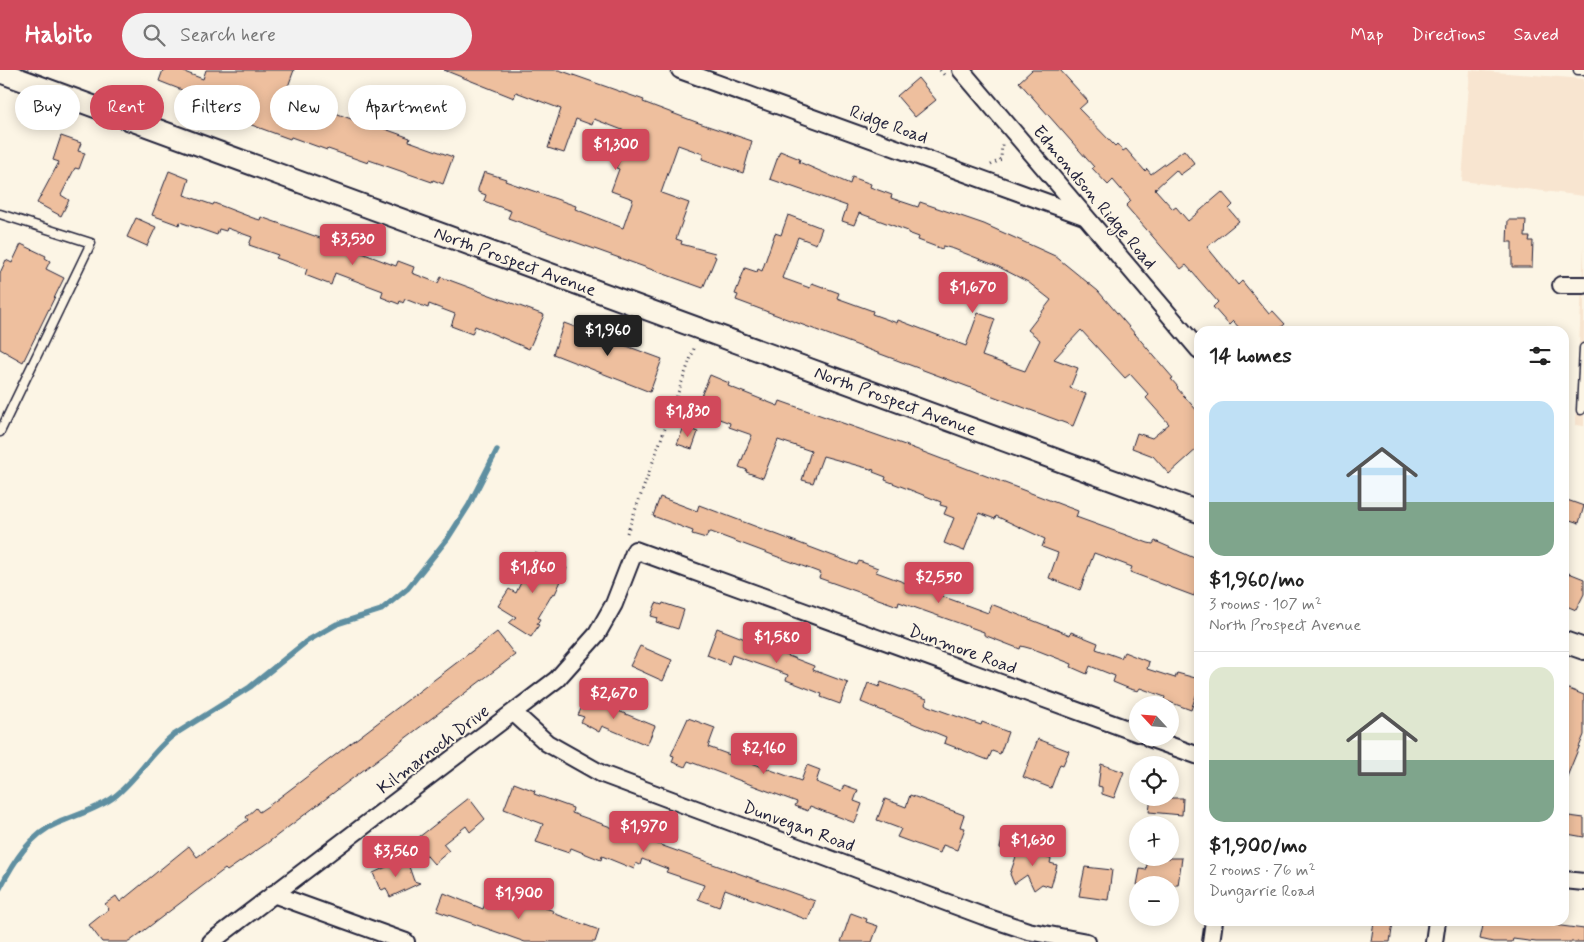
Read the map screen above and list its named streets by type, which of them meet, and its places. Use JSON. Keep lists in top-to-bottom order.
{
  "streets": {
    "street": [
      "Ridge Road",
      "Edmondson Ridge Road",
      "North Prospect Avenue",
      "Dunmore Road",
      "Kilmarnoch Drive",
      "Dunvegan Road"
    ]
  },
  "crossings": [
    ["Ridge Road", "Edmondson Ridge Road"],
    ["Dunmore Road", "Kilmarnoch Drive"],
    ["Kilmarnoch Drive", "Dunvegan Road"]
  ],
  "north": "top left",
  "page": {
    "header": "Habito",
    "search": "Search here",
    "nav": ["Map", "Directions", "Saved"],
    "chip": [
      "Buy",
      "Rent",
      "Filters",
      "New",
      "Apartment"
    ],
    "price": [
      "$1,300",
      "$3,530",
      "$1,670",
      "$1,960",
      "$1,830",
      "$1,860",
      "$2,550",
      "$1,580",
      "$2,670",
      "$2,160",
      "$1,970",
      "$1,630",
      "$3,560",
      "$1,900"
    ],
    "heading": "14 homes",
    "list": [
      {
        "name": "$1,960/mo",
        "note": "3 rooms · 107 m² · North Prospect Avenue"
      },
      {
        "name": "$1,900/mo",
        "note": "2 rooms · 76 m² · Dungarrie Road"
      }
    ],
    "map_buttons": ["+", "−"]
  }
}
